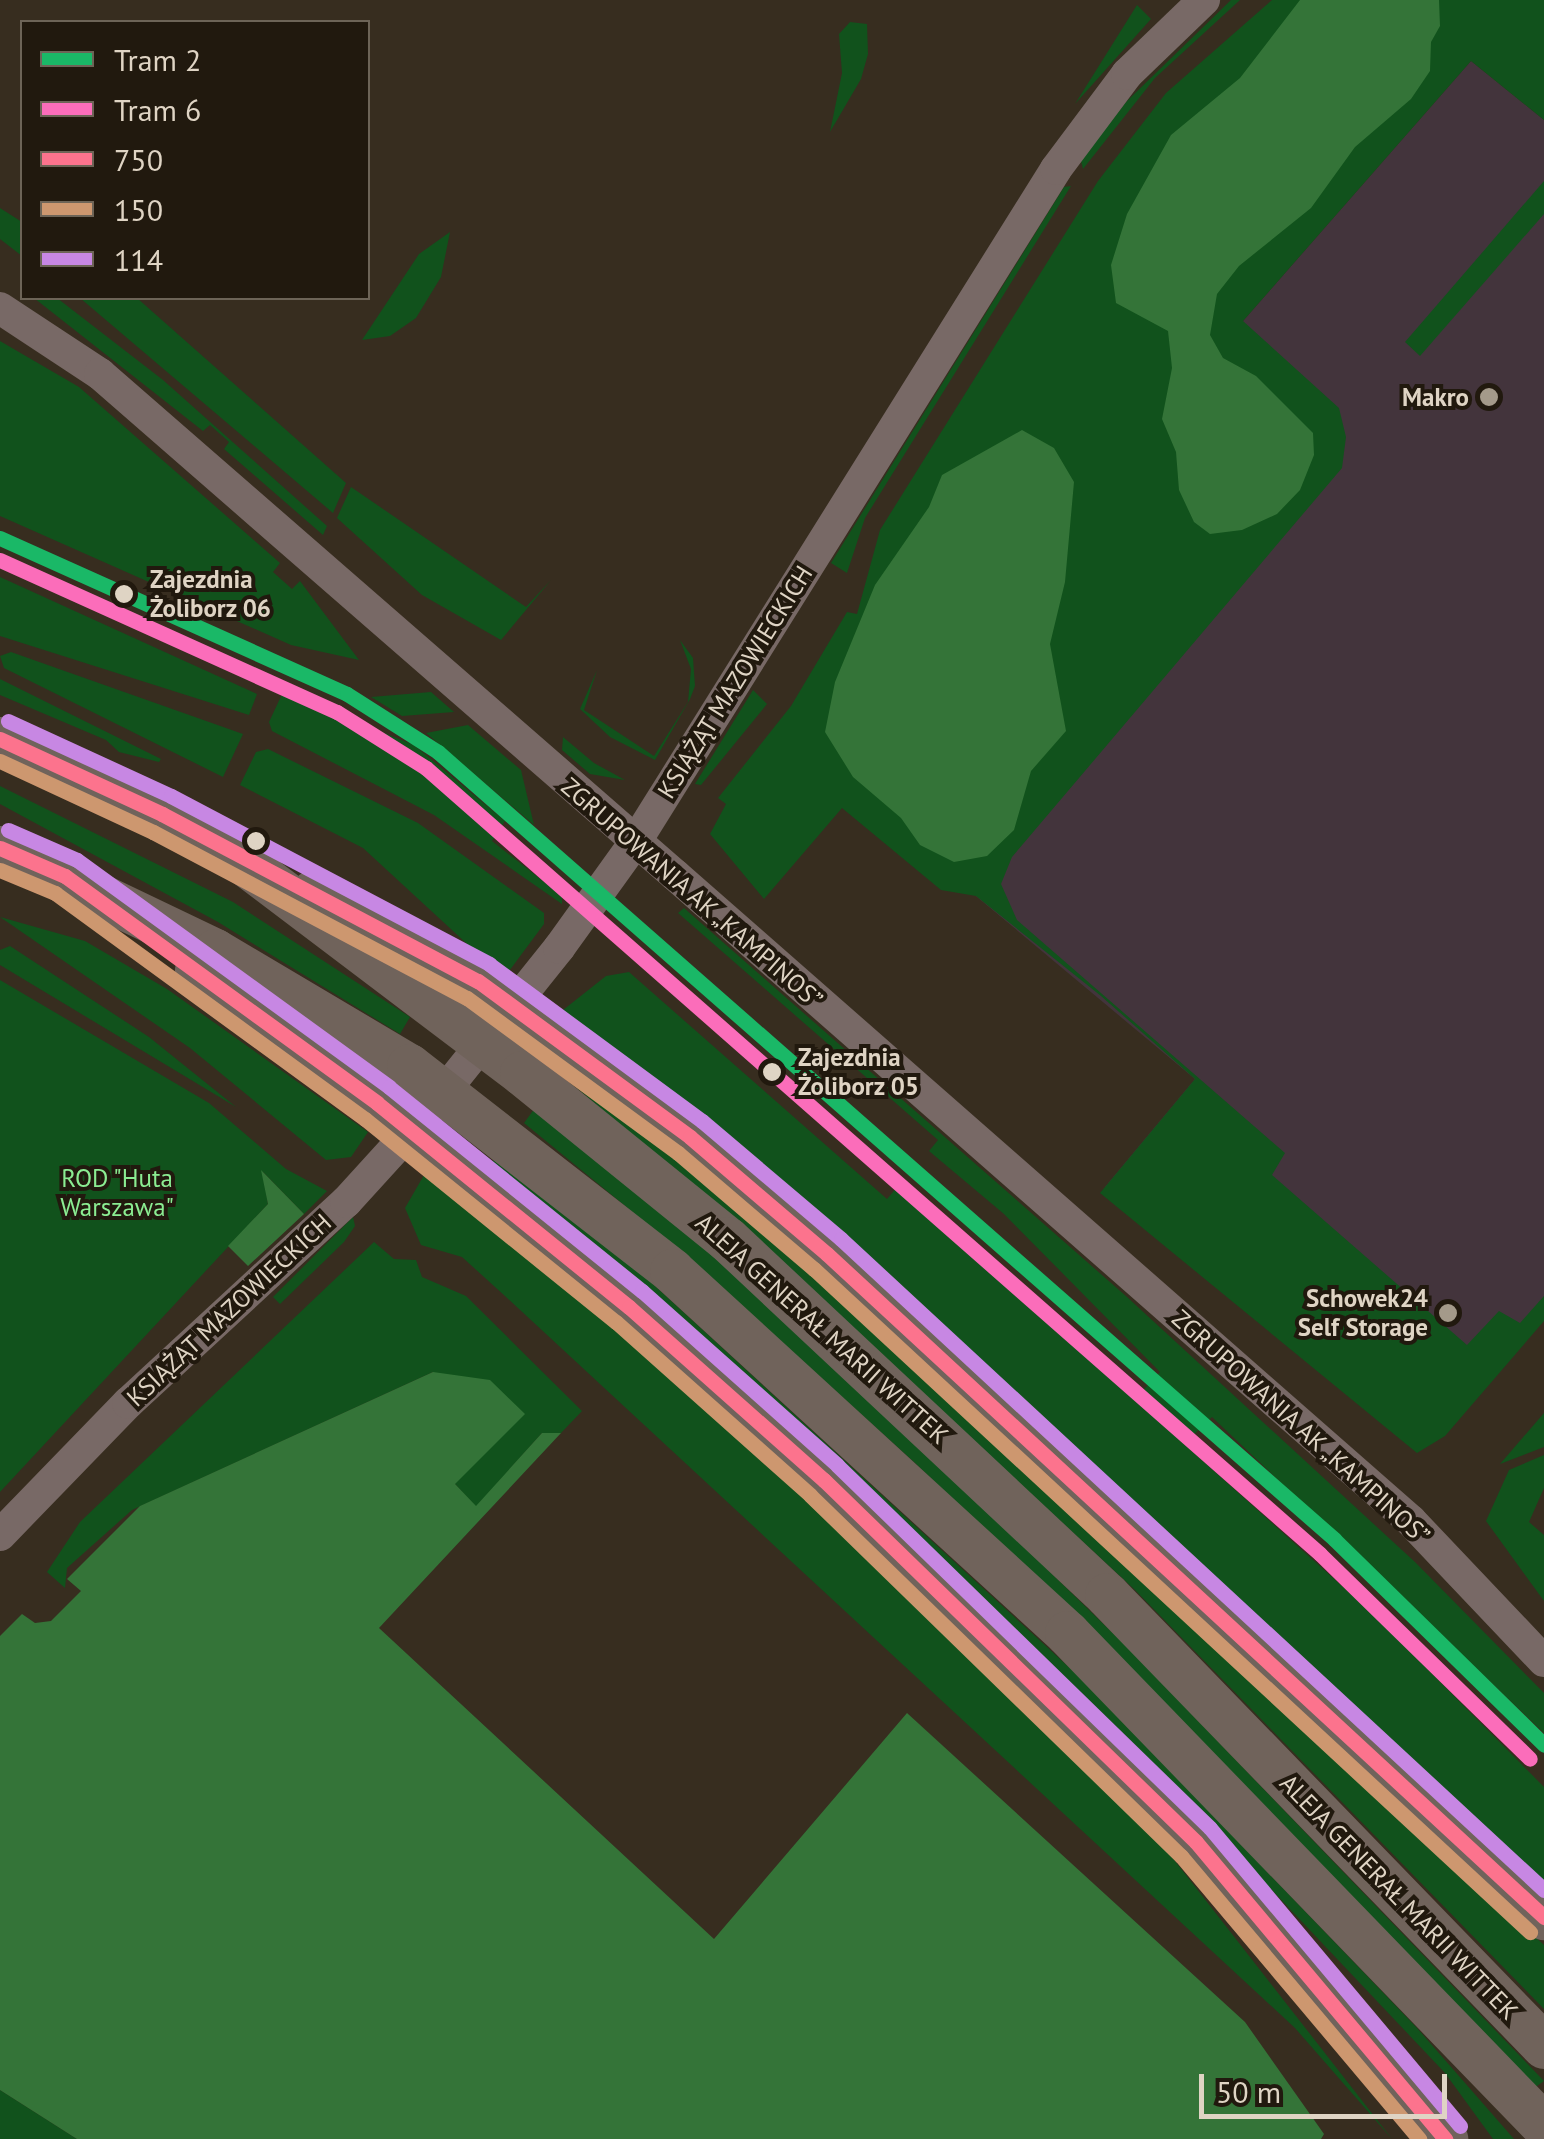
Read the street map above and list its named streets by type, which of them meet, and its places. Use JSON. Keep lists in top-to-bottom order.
{
  "streets": {
    "main road": ["ALEJA GENERAŁ MARII WITTEK"],
    "street": ["KSIĄŻĄT MAZOWIECKICH", "ZGRUPOWANIA AK „KAMPINOS”"]
  },
  "crossings": [
    ["KSIĄŻĄT MAZOWIECKICH", "ZGRUPOWANIA AK „KAMPINOS”"]
  ],
  "parks": ["ROD \"Huta Warszawa\""],
  "places": [
    "Makro",
    "Zajezdnia Żoliborz 06",
    "Zajezdnia Żoliborz 05",
    "Schowek24 Self Storage"
  ],
  "lines": [
    "tram line 2",
    "tram line 6",
    "transit line 114",
    "transit line 750",
    "transit line 150"
  ],
  "legend": [
    "Tram 2",
    "Tram 6",
    "750",
    "150",
    "114"
  ],
  "scale_bar": "50 m"
}
